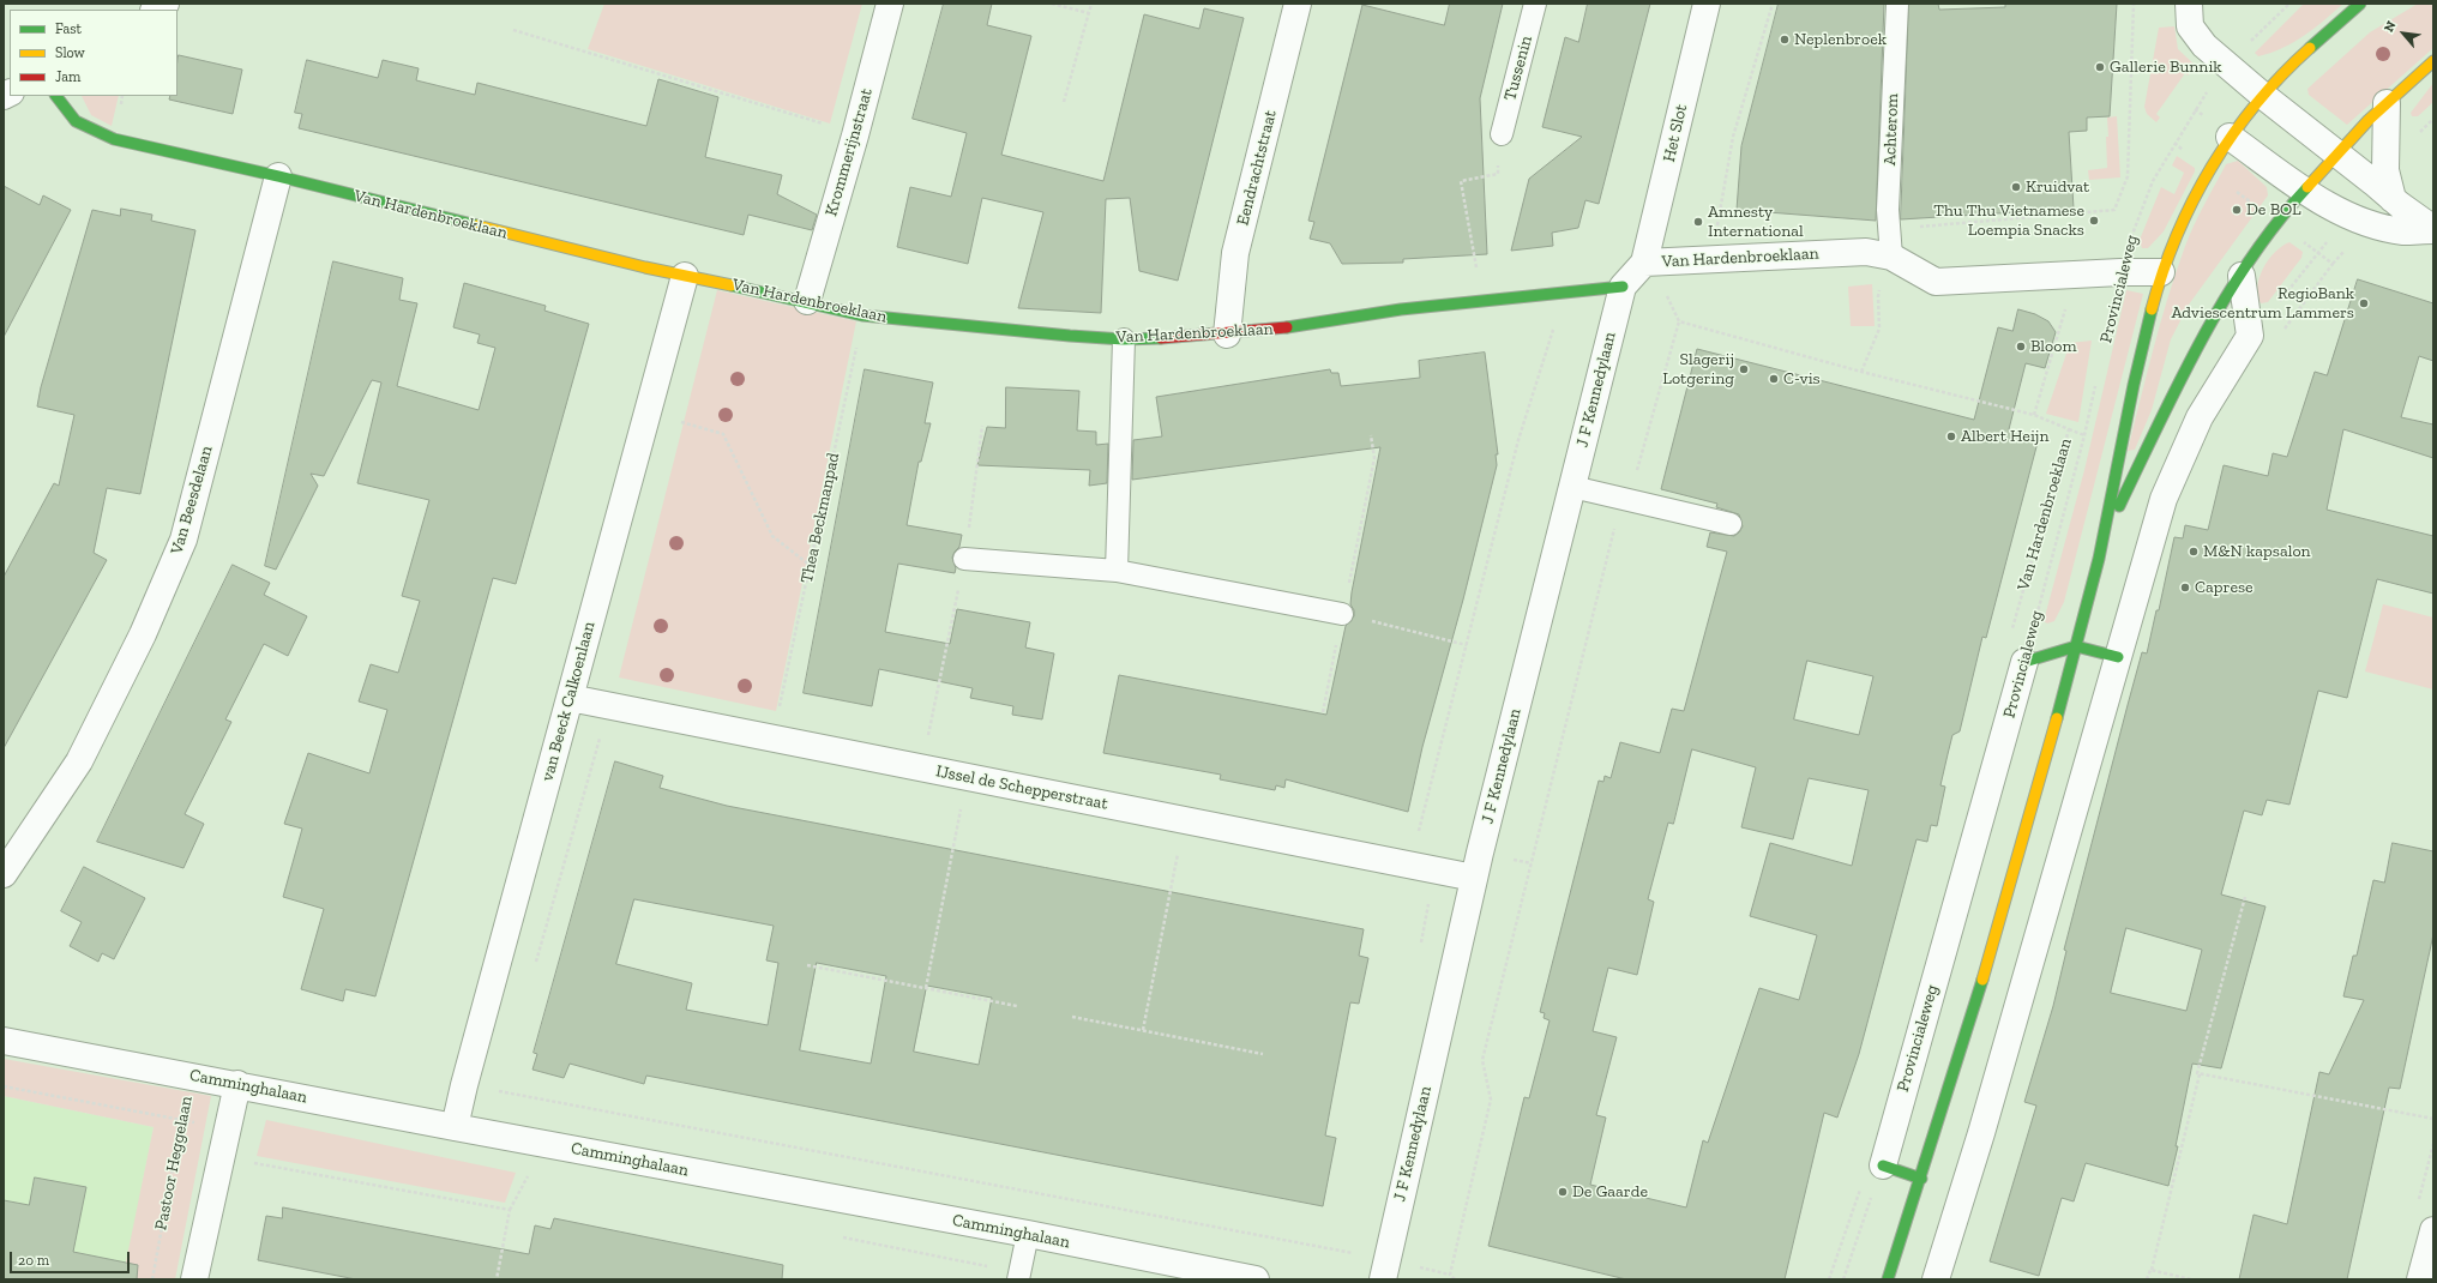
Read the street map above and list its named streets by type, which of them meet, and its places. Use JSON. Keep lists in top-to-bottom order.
{
  "streets": {
    "street": [
      "Het Slot",
      "Krommerijnstraat",
      "Eendrachtstraat",
      "Van Hardenbroeklaan",
      "Provincialeweg",
      "J F Kennedylaan",
      "Van Beesdelaan",
      "van Beeck Calkoenlaan",
      "IJssel de Schepperstraat",
      "Camminghalaan"
    ],
    "lane": ["Tussenin", "Achterom"],
    "path": ["Thea Beckmanpad", "Pastoor Heggelaan"]
  },
  "crossings": [
    ["Achterom", "Van Hardenbroeklaan"],
    ["Het Slot", "Van Hardenbroeklaan"],
    ["Het Slot", "J F Kennedylaan"],
    ["Krommerijnstraat", "Van Hardenbroeklaan"],
    ["Eendrachtstraat", "Van Hardenbroeklaan"],
    ["Van Hardenbroeklaan", "Provincialeweg"],
    ["Van Hardenbroeklaan", "J F Kennedylaan"],
    ["Van Hardenbroeklaan", "Van Beesdelaan"],
    ["Van Hardenbroeklaan", "Thea Beckmanpad"],
    ["Van Hardenbroeklaan", "van Beeck Calkoenlaan"],
    ["J F Kennedylaan", "IJssel de Schepperstraat"],
    ["Thea Beckmanpad", "IJssel de Schepperstraat"],
    ["van Beeck Calkoenlaan", "IJssel de Schepperstraat"],
    ["van Beeck Calkoenlaan", "Camminghalaan"],
    ["Camminghalaan", "Pastoor Heggelaan"]
  ],
  "places": [
    "Neplenbroek",
    "Gallerie Bunnik",
    "Kruidvat",
    "De BOL",
    "Thu Thu Vietnamese Loempia Snacks",
    "Amnesty International",
    "RegioBank Adviescentrum Lammers",
    "Bloom",
    "Slagerij Lotgering",
    "C-vis",
    "Albert Heijn",
    "M&N kapsalon",
    "Caprese",
    "De Gaarde"
  ],
  "legend": ["Fast", "Slow", "Jam"],
  "scale_bar": "20 m",
  "north": "top left"
}
